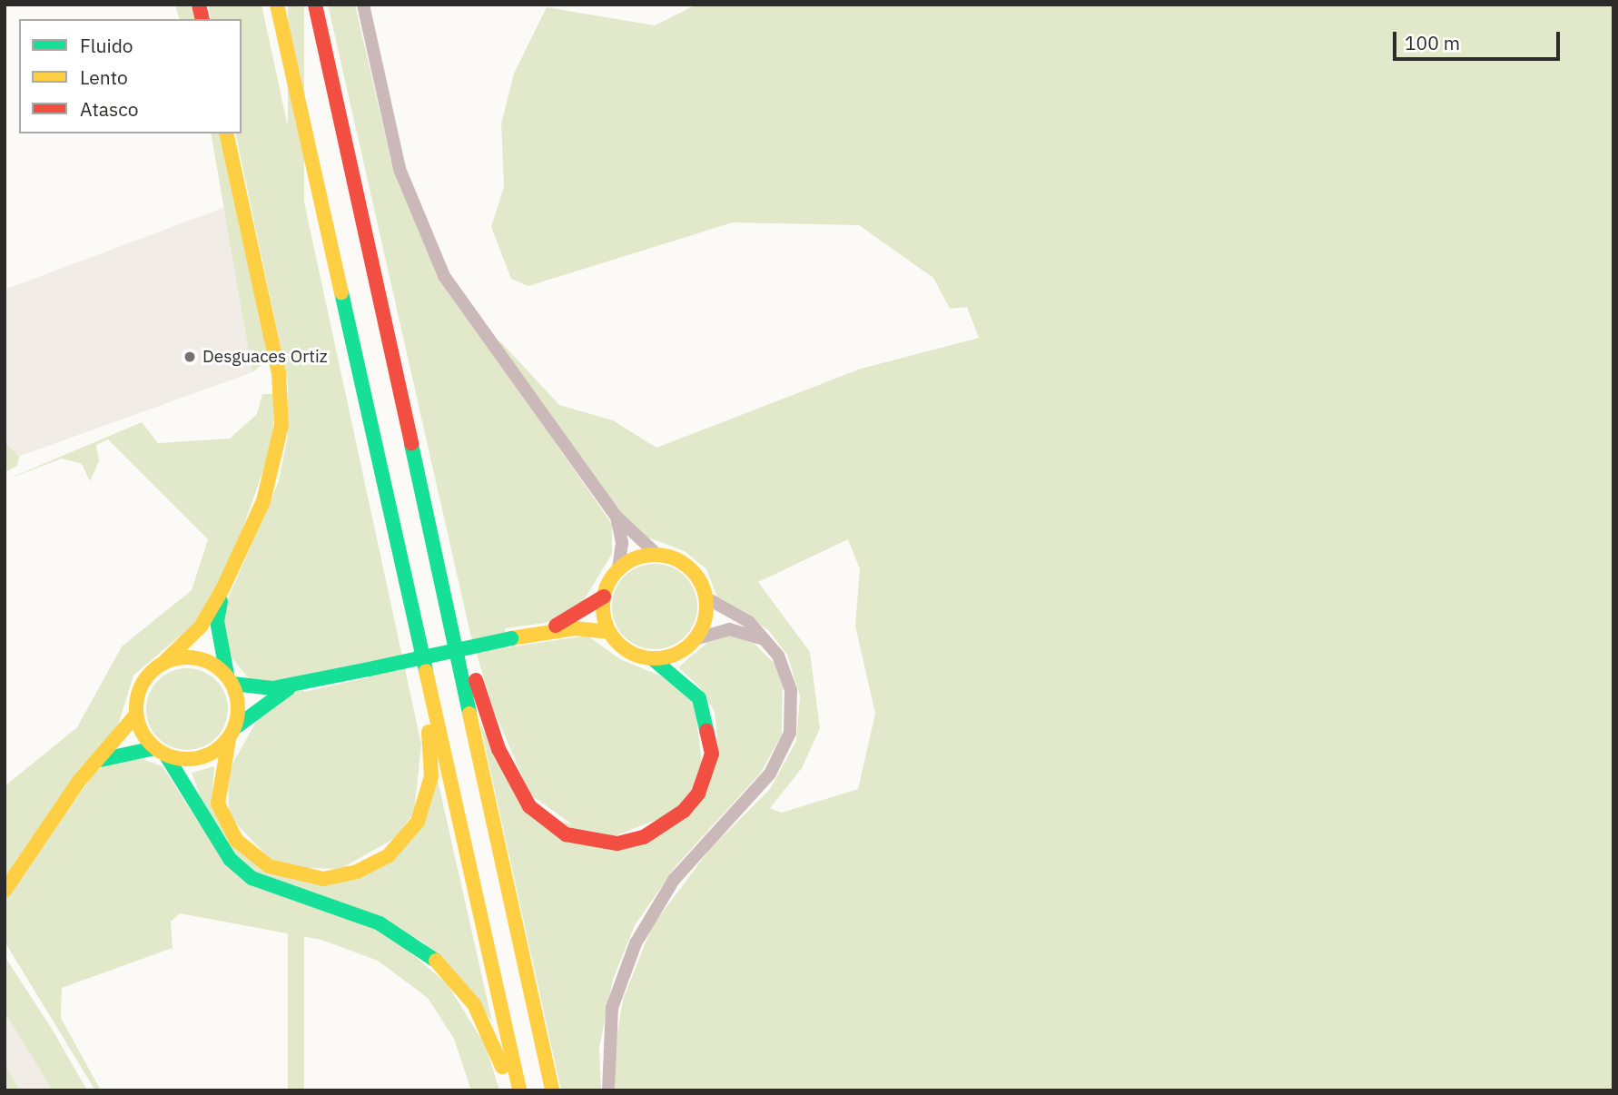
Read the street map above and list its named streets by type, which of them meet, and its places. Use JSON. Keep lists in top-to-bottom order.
{
  "places": ["Desguaces Ortiz"],
  "legend": ["Fluido", "Lento", "Atasco"],
  "scale_bar": "100 m"
}
